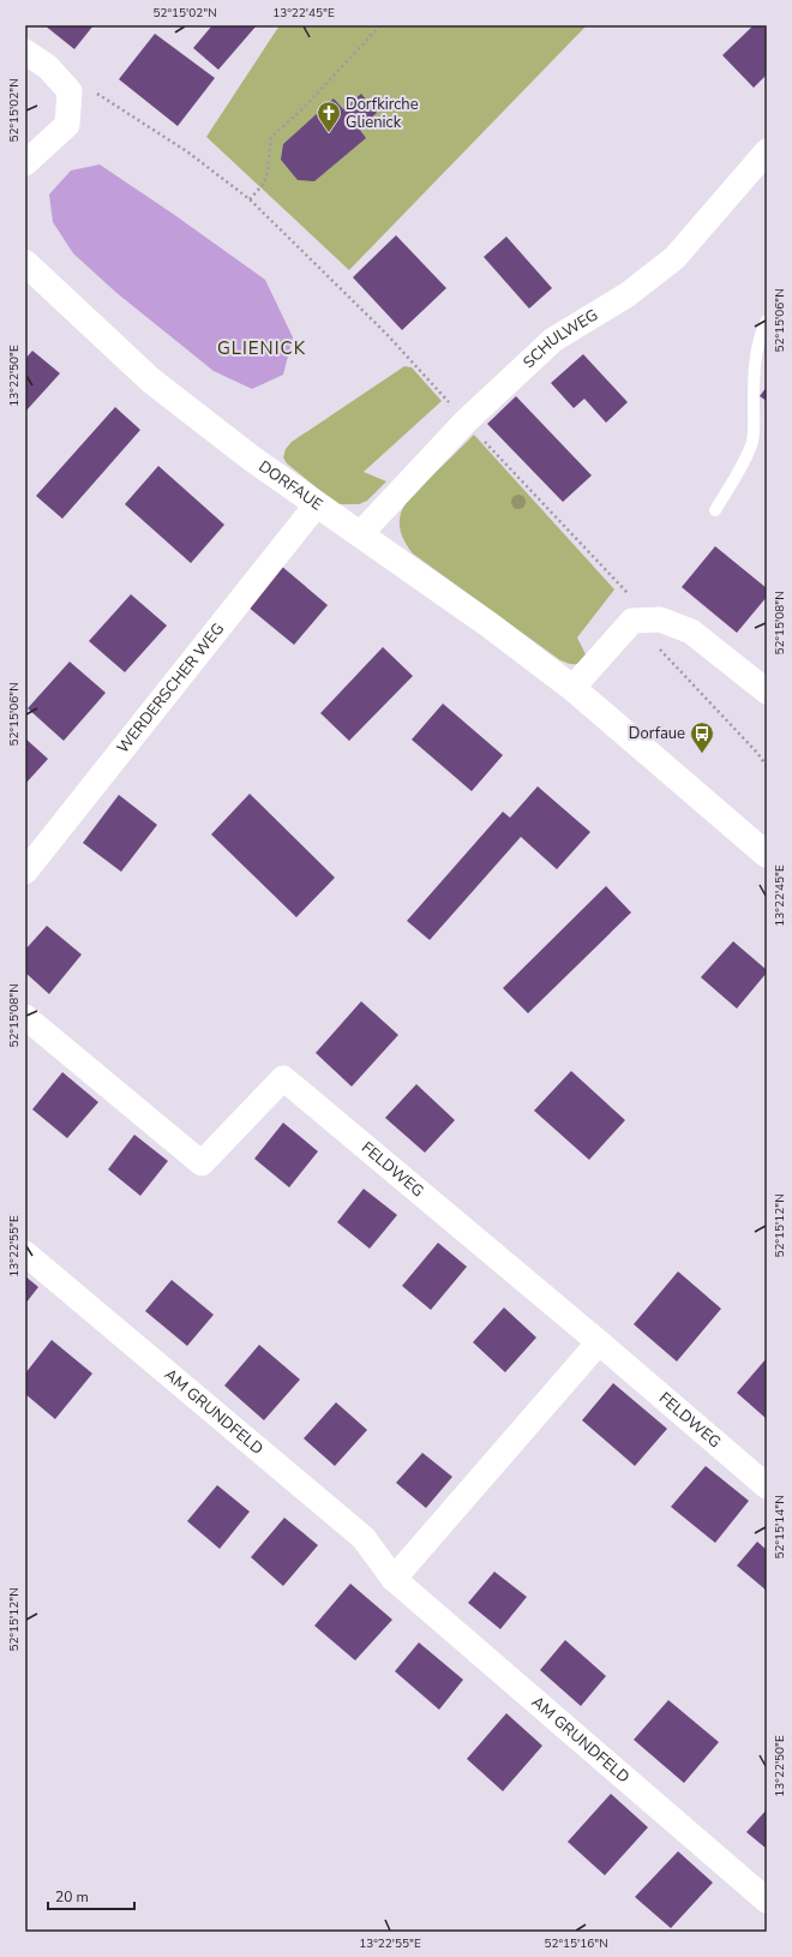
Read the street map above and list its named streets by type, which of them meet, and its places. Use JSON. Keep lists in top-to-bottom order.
{
  "streets": {
    "main road": ["DORFAUE"],
    "street": [
      "SCHULWEG",
      "WERDERSCHER WEG",
      "FELDWEG",
      "AM GRUNDFELD"
    ]
  },
  "crossings": [
    ["SCHULWEG", "DORFAUE"],
    ["DORFAUE", "WERDERSCHER WEG"]
  ],
  "districts": ["GLIENICK"],
  "places": {
    "church": ["Dorfkirche Glienick"],
    "bus stop": ["Dorfaue"]
  },
  "scale_bar": "20 m",
  "coordinates": [
    "52°15'02\"N",
    "13°22'45\"E",
    "52°15'06\"N",
    "13°22'50\"E",
    "52°15'08\"N",
    "52°15'12\"N",
    "13°22'55\"E",
    "52°15'14\"N",
    "52°15'16\"N"
  ]
}
